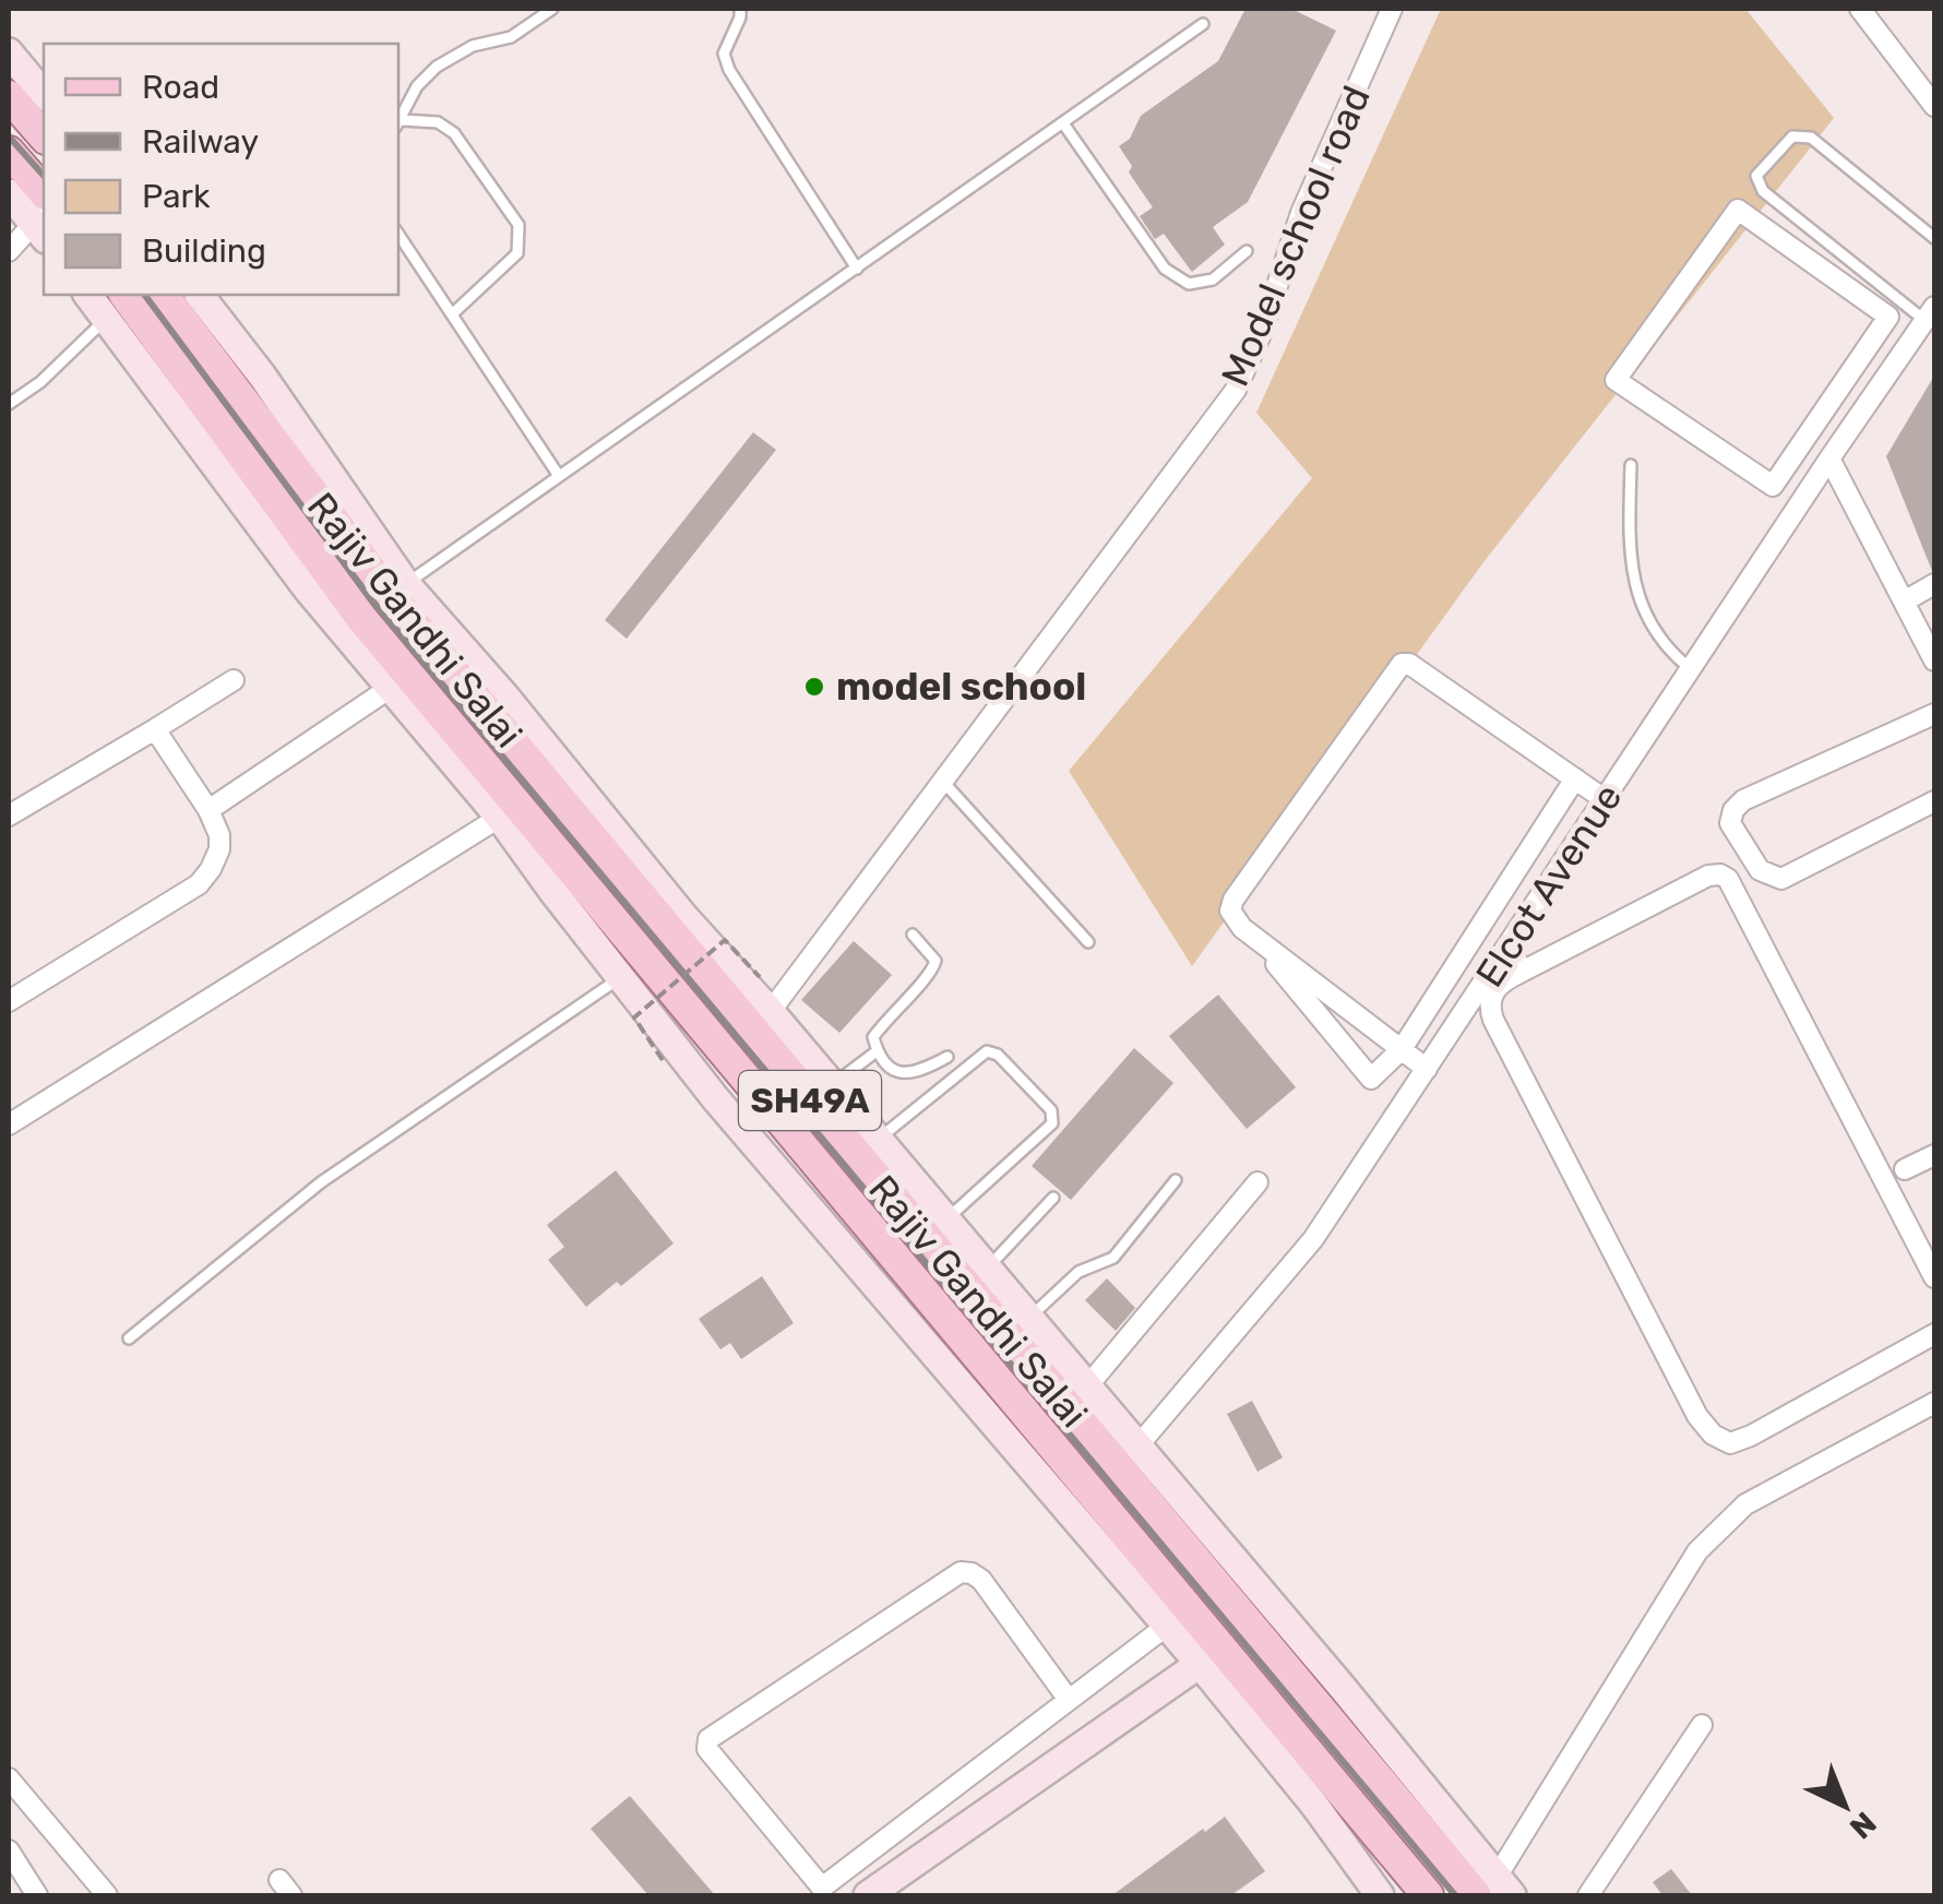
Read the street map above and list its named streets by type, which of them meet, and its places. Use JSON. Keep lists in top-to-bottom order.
{
  "streets": {
    "main road": ["Rajiv Gandhi Salai", "SH49A"],
    "street": ["Model school road", "Elcot Avenue"]
  },
  "crossings": [
    ["Model school road", "Rajiv Gandhi Salai"]
  ],
  "places": ["model school"],
  "legend": [
    "Road",
    "Railway",
    "Park",
    "Building"
  ],
  "north": "bottom right"
}
